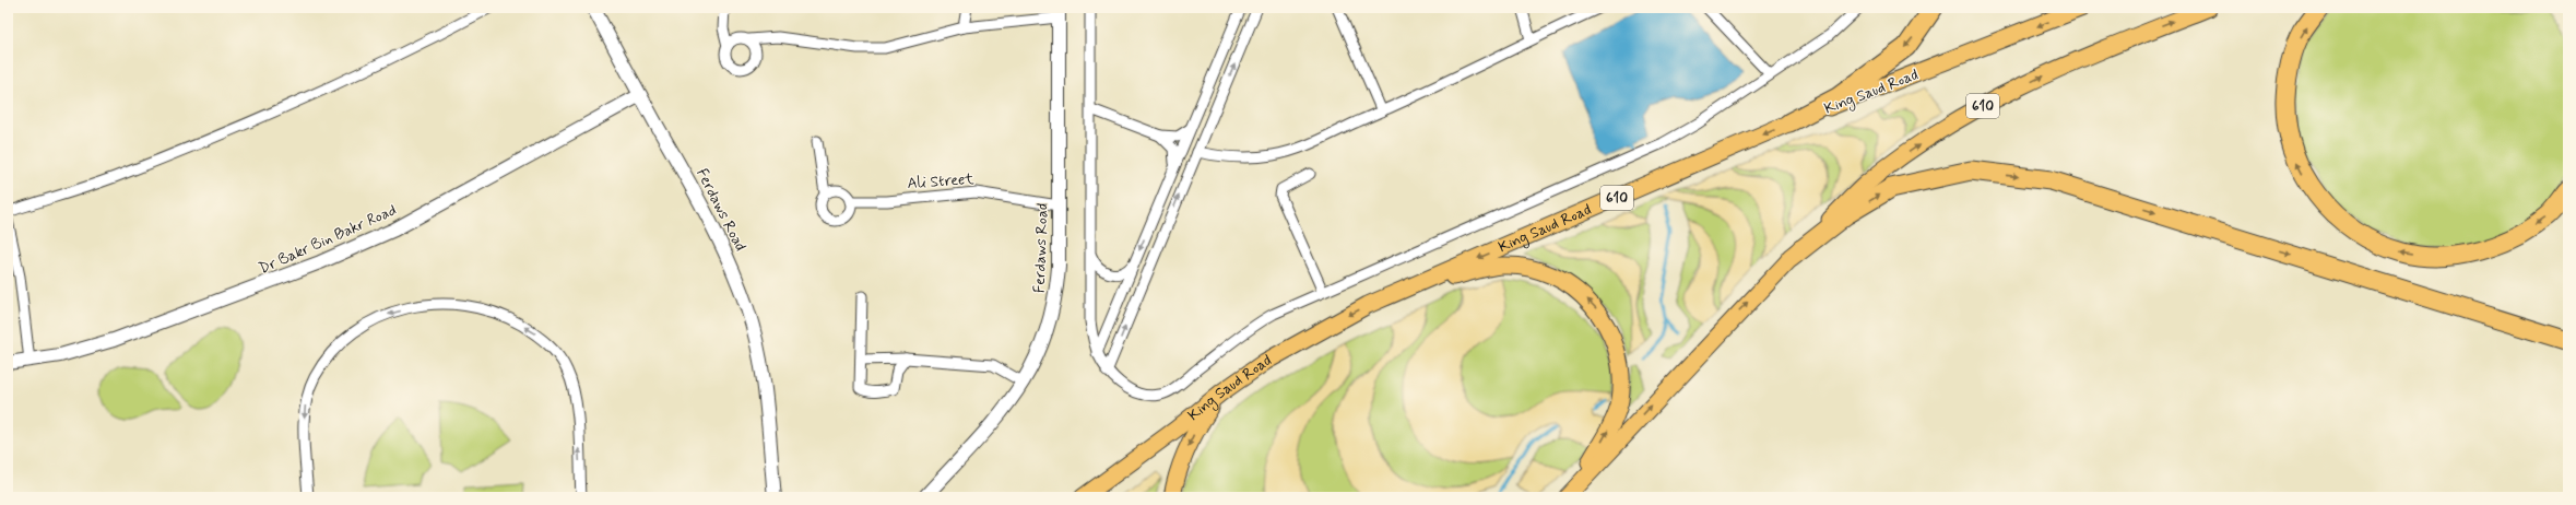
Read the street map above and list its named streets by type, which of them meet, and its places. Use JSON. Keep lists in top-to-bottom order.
{
  "streets": {
    "main road": ["King Saud Road", "610"],
    "street": ["Ali Street", "Ferdaws Road", "Dr Bakr Bin Bakr Road"]
  },
  "crossings": [
    ["Ali Street", "Ferdaws Road"],
    ["Ferdaws Road", "Dr Bakr Bin Bakr Road"]
  ]
}
